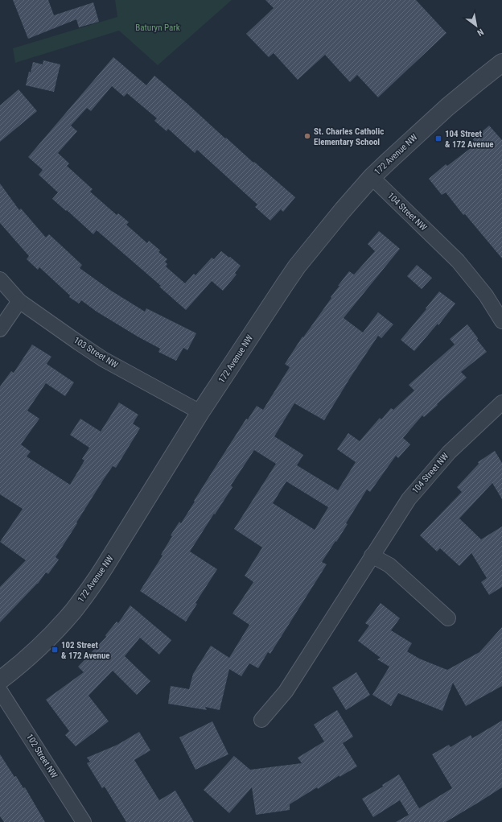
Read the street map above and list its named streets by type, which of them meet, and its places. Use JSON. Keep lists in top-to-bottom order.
{
  "streets": {
    "street": [
      "172 Avenue NW",
      "104 Street NW",
      "103 Street NW",
      "102 Street NW"
    ]
  },
  "crossings": [
    ["172 Avenue NW", "104 Street NW"],
    ["172 Avenue NW", "103 Street NW"]
  ],
  "parks": ["Baturyn Park"],
  "places": {
    "other": ["St. Charles Catholic Elementary School"],
    "transit": ["104 Street & 172 Avenue", "102 Street & 172 Avenue"]
  },
  "north": "bottom right"
}
